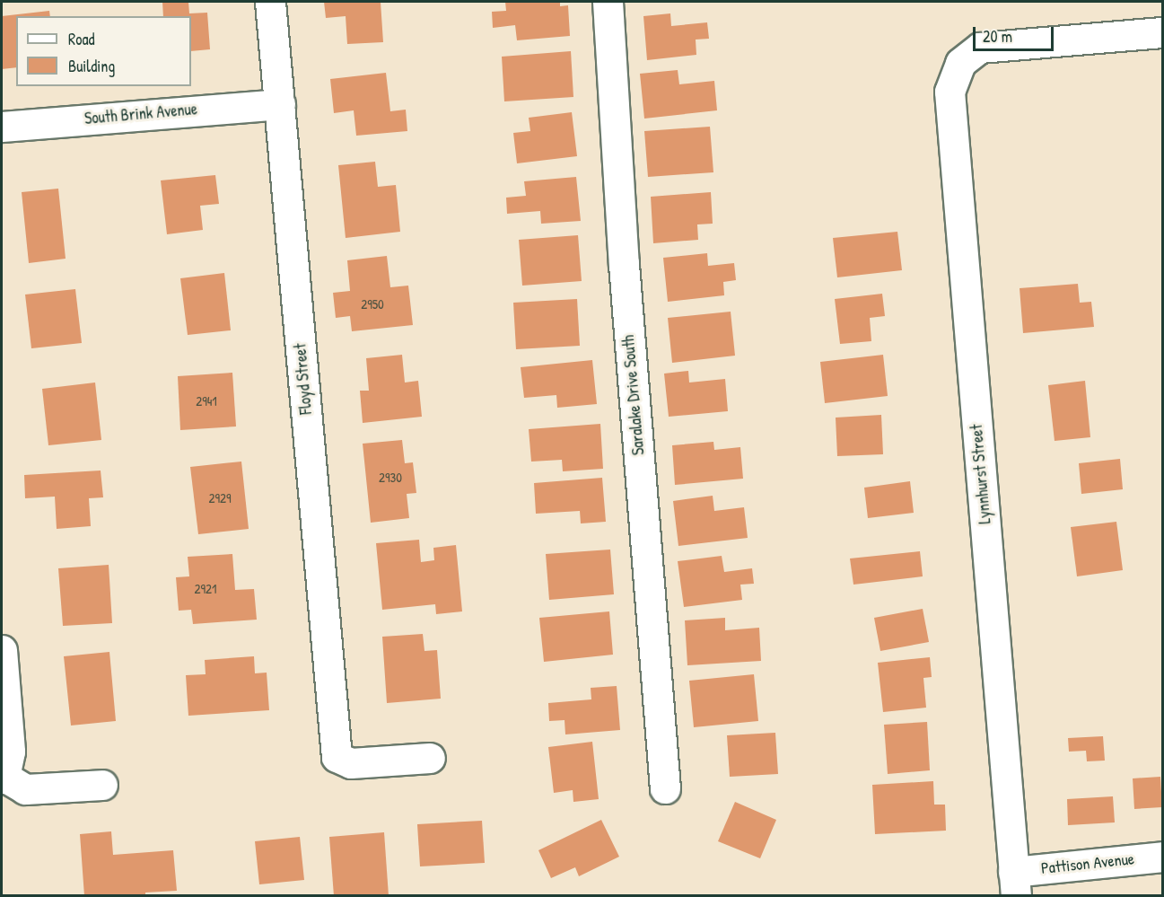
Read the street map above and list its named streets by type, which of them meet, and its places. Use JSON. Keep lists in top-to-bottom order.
{
  "streets": {
    "street": [
      "South Brink Avenue",
      "Floyd Street",
      "Saralake Drive South",
      "Lynnhurst Street",
      "Pattison Avenue"
    ]
  },
  "crossings": [
    ["South Brink Avenue", "Floyd Street"],
    ["Lynnhurst Street", "Pattison Avenue"]
  ],
  "house_numbers": [
    "2950",
    "2941",
    "2930",
    "2929",
    "2921"
  ],
  "legend": ["Road", "Building"],
  "scale_bar": "20 m"
}
